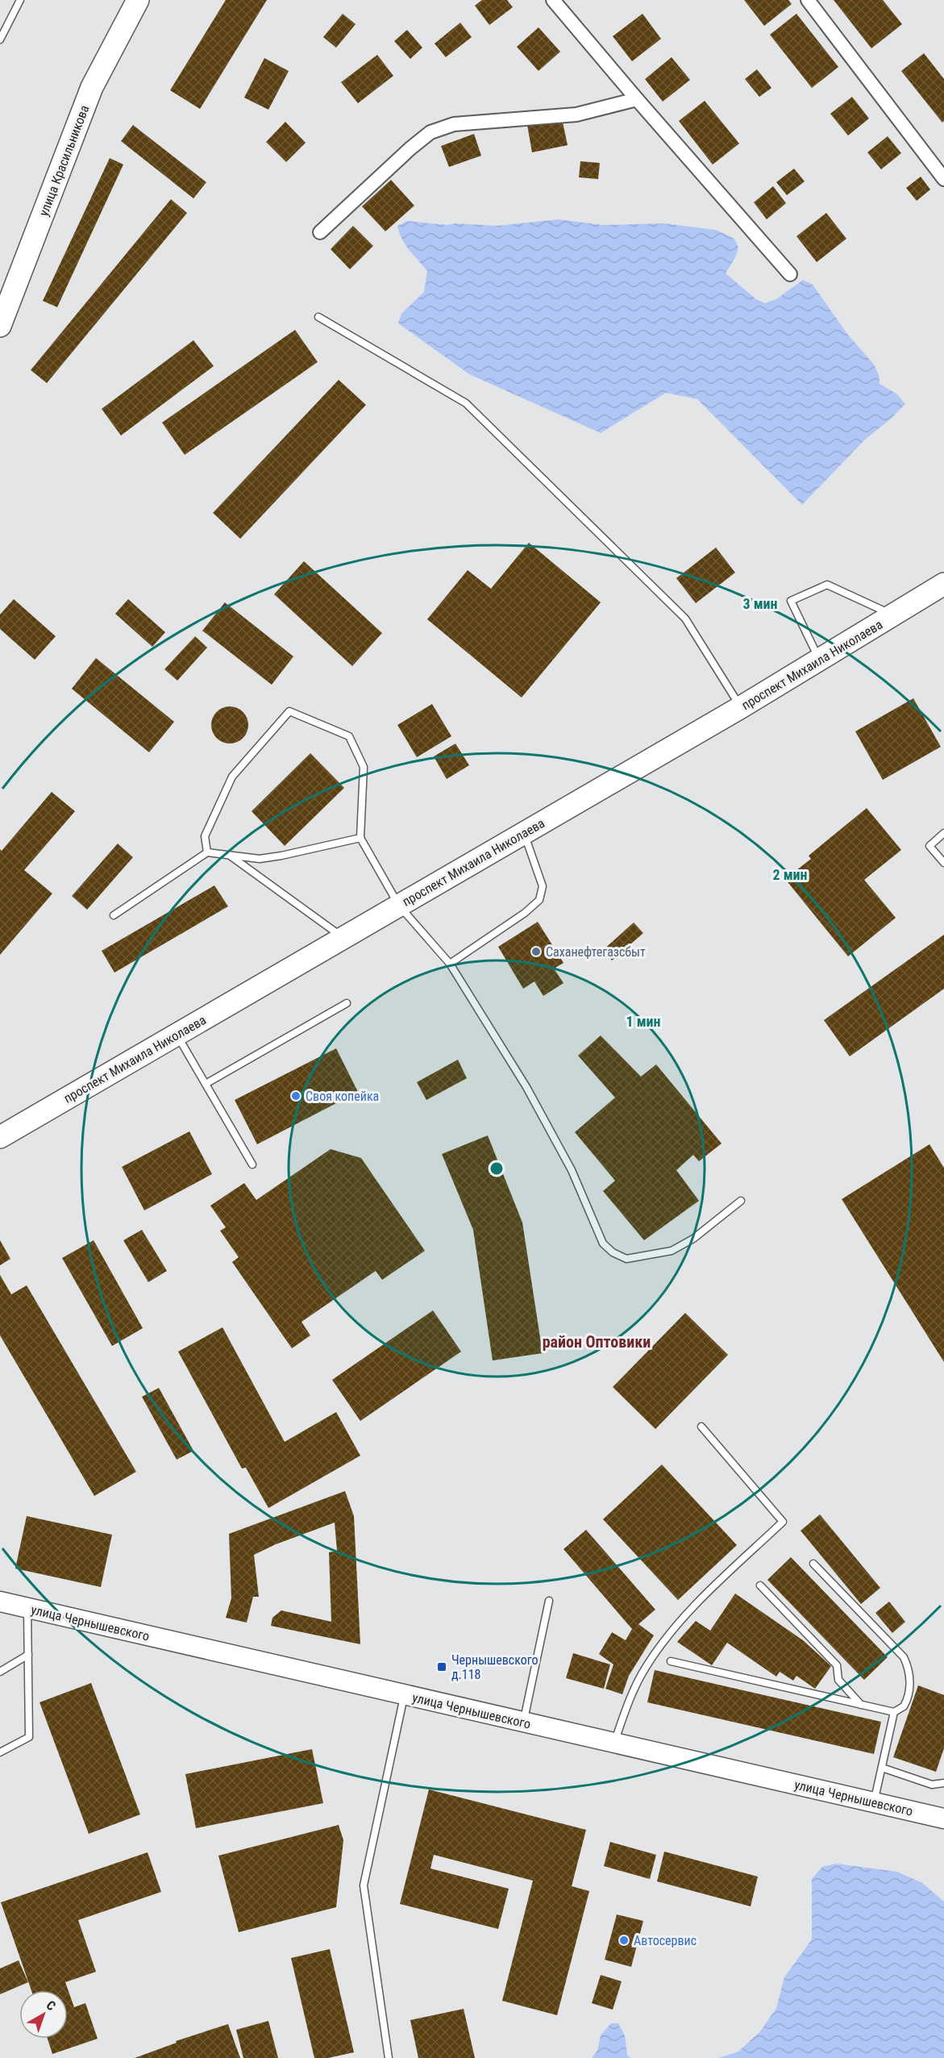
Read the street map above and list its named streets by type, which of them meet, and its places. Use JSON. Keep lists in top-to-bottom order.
{
  "streets": {
    "main road": ["улица Красильникова", "проспект Михаила Николаева", "улица Чернышевского"]
  },
  "districts": ["район Оптовики"],
  "places": {
    "other": ["Саханефтегазсбыт", "Своя копейка", "Автосервис"],
    "transit": ["Чернышевского д.118"]
  },
  "north": "top right",
  "rings": ["3 мин", "2 мин", "1 мин"]
}
